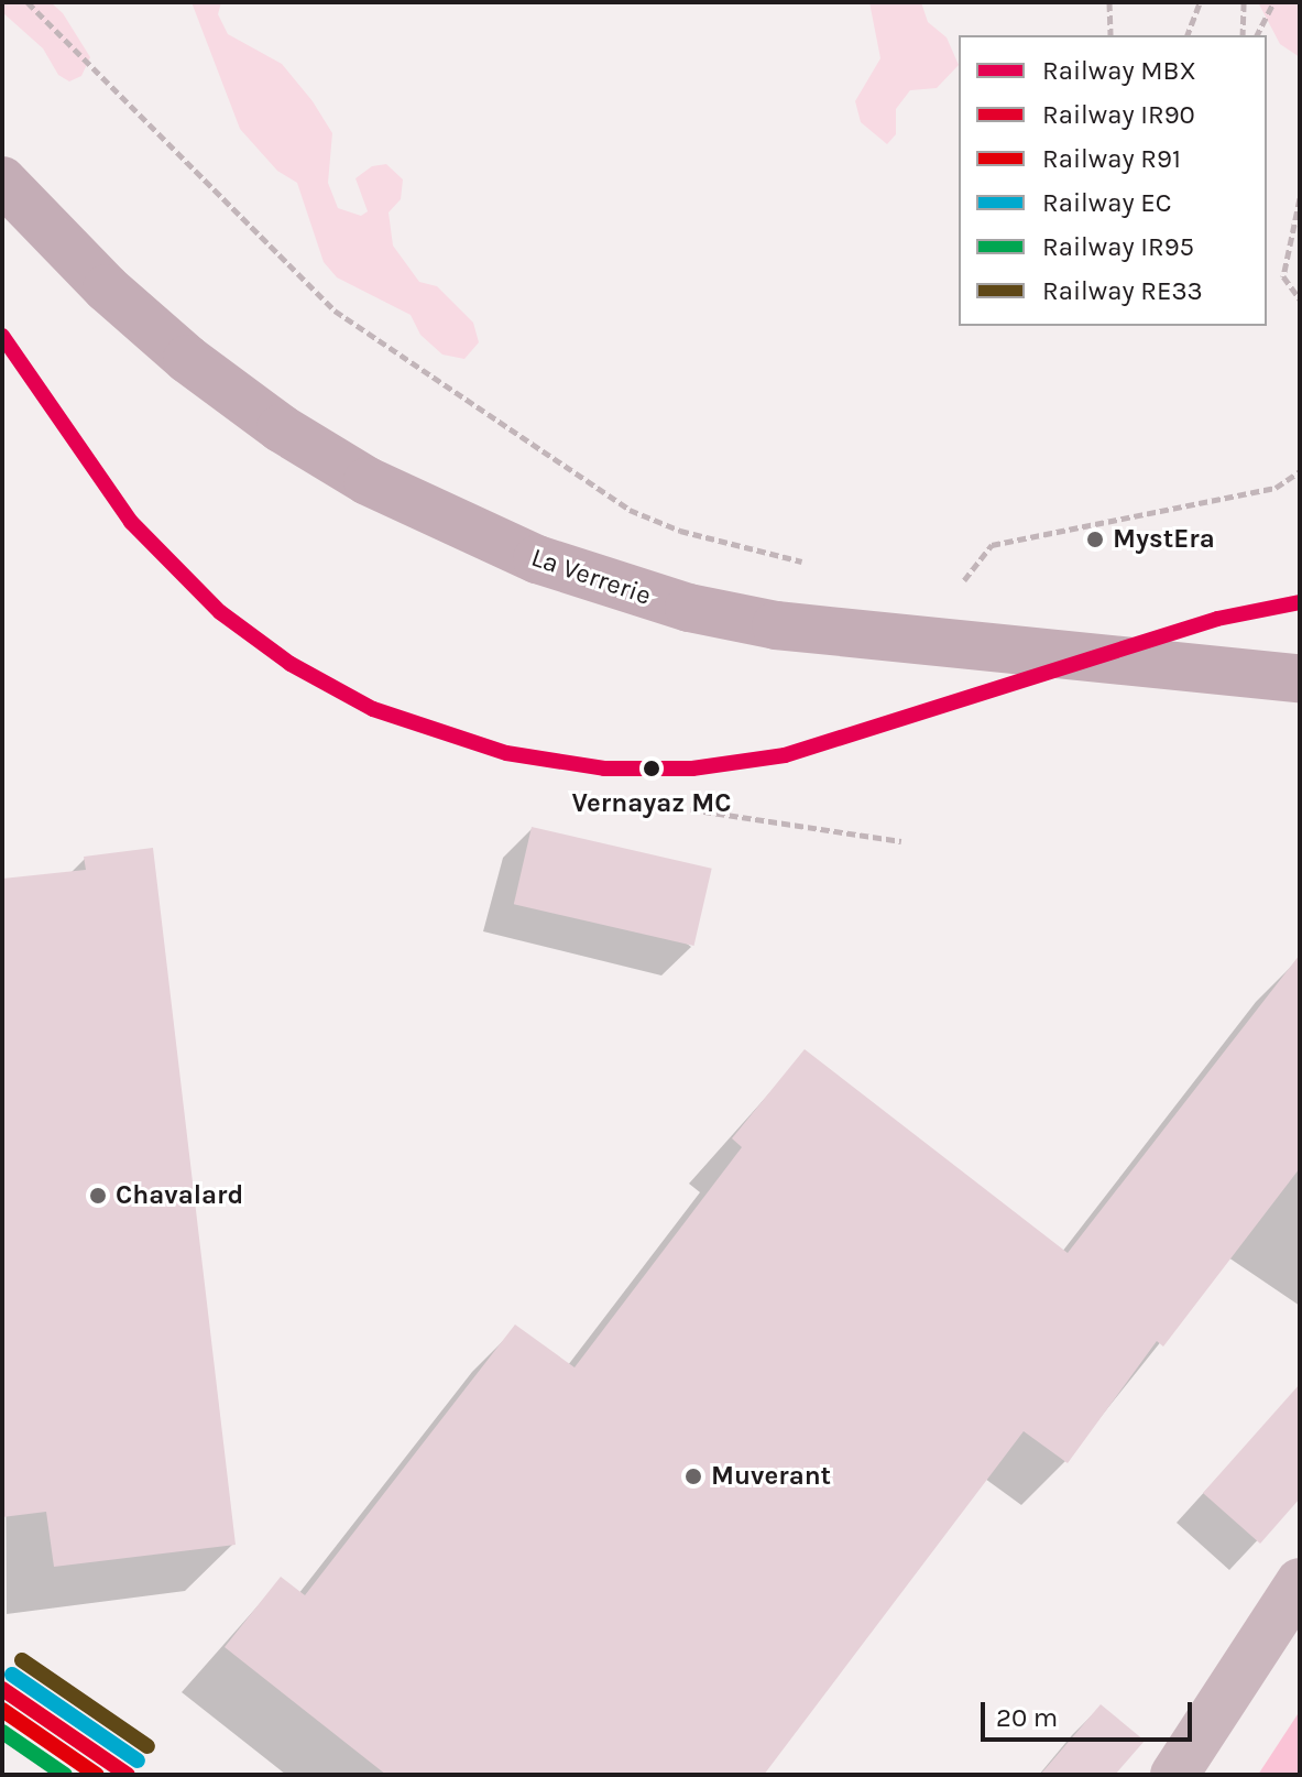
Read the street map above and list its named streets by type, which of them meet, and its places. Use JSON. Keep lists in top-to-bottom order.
{
  "streets": {
    "main road": ["La Verrerie"]
  },
  "places": [
    "MystEra",
    "Vernayaz MC",
    "Chavalard",
    "Muverant"
  ],
  "lines": [
    "rail line MBX",
    "rail line RE33",
    "rail line EC",
    "rail line IR90",
    "rail line R91",
    "rail line IR95"
  ],
  "legend": [
    "Railway MBX",
    "Railway IR90",
    "Railway R91",
    "Railway EC",
    "Railway IR95",
    "Railway RE33"
  ],
  "scale_bar": "20 m"
}
